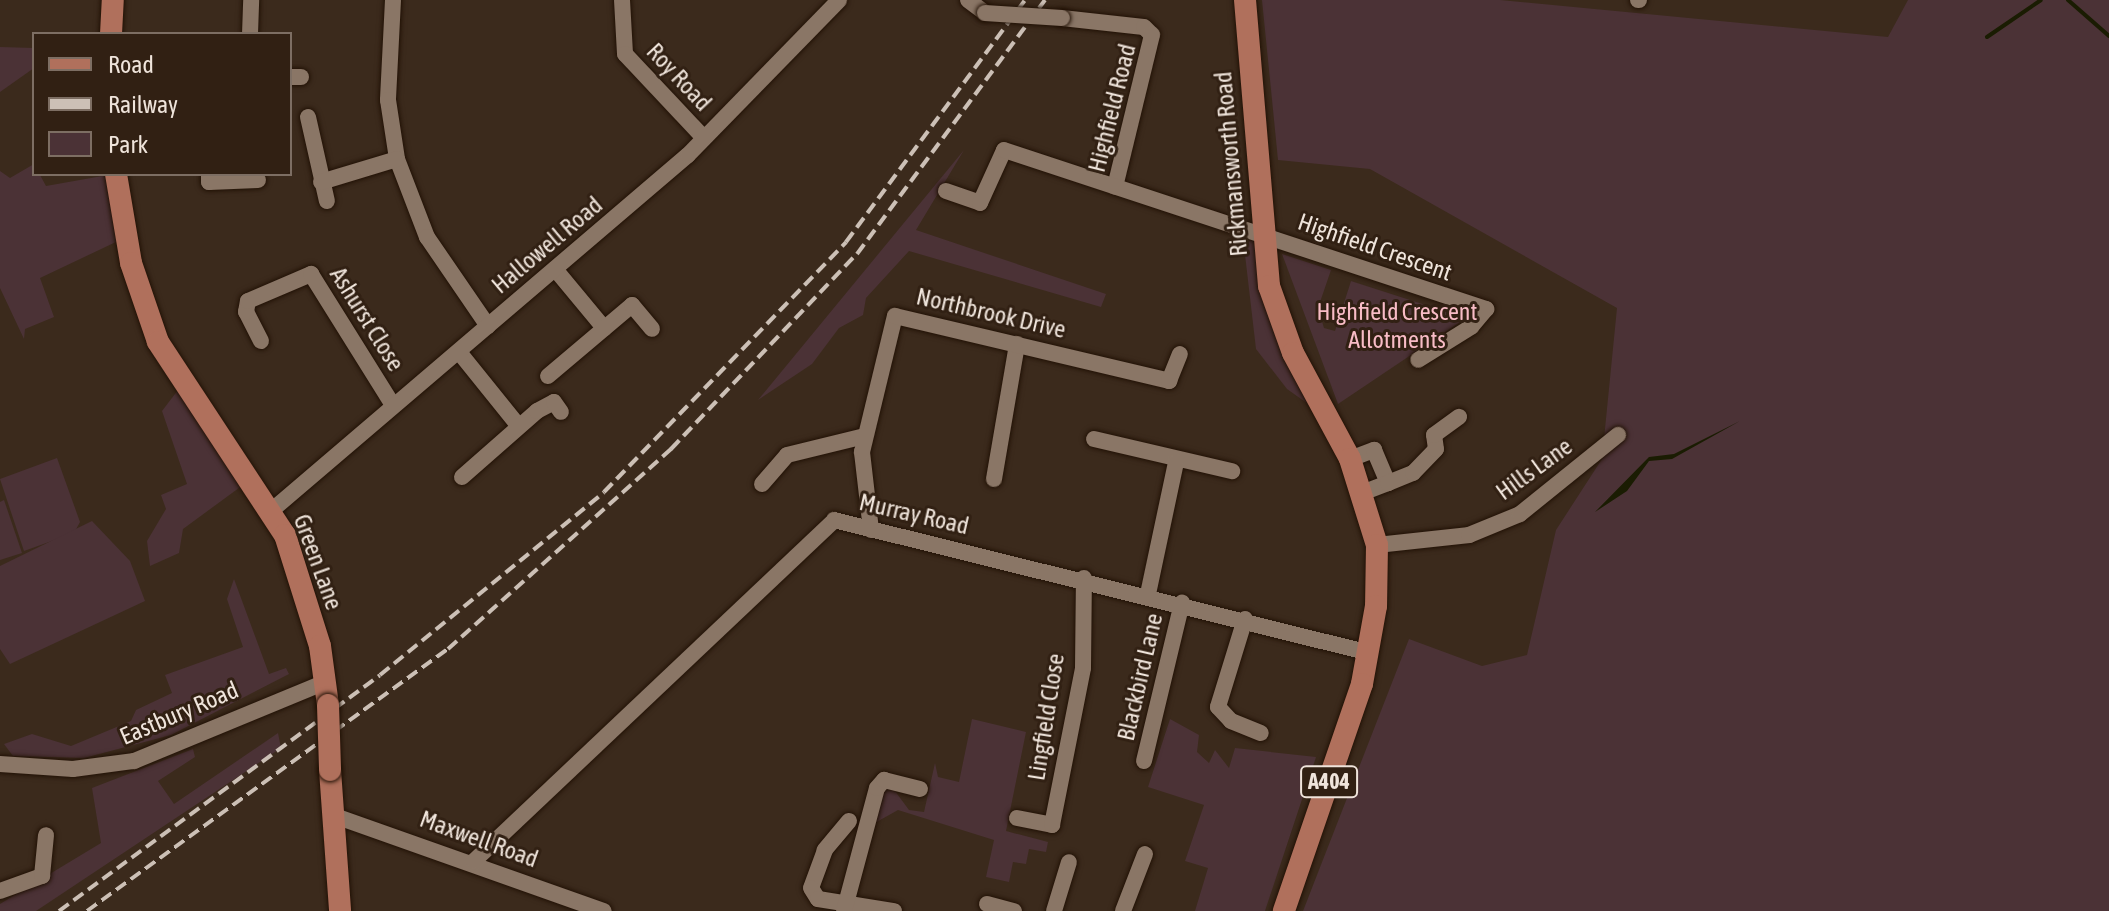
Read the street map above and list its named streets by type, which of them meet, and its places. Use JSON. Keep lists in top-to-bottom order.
{
  "streets": {
    "main road": ["Rickmansworth Road", "Green Lane", "A404"],
    "street": [
      "Roy Road",
      "Highfield Road",
      "Hallowell Road",
      "Highfield Crescent",
      "Northbrook Drive",
      "Ashurst Close",
      "Hills Lane",
      "Murray Road",
      "Blackbird Lane",
      "Eastbury Road",
      "Lingfield Close",
      "Maxwell Road"
    ]
  },
  "crossings": [
    ["Roy Road", "Hallowell Road"],
    ["Highfield Road", "Rickmansworth Road"],
    ["Highfield Road", "Highfield Crescent"],
    ["Rickmansworth Road", "Highfield Crescent"],
    ["Rickmansworth Road", "Hills Lane"],
    ["Rickmansworth Road", "Murray Road"],
    ["Hallowell Road", "Ashurst Close"],
    ["Hallowell Road", "Green Lane"],
    ["Murray Road", "Blackbird Lane"],
    ["Murray Road", "Lingfield Close"],
    ["Murray Road", "Maxwell Road"],
    ["Green Lane", "Eastbury Road"],
    ["Green Lane", "Maxwell Road"]
  ],
  "parks": ["Highfield Crescent Allotments"],
  "legend": ["Road", "Railway", "Park"]
}
